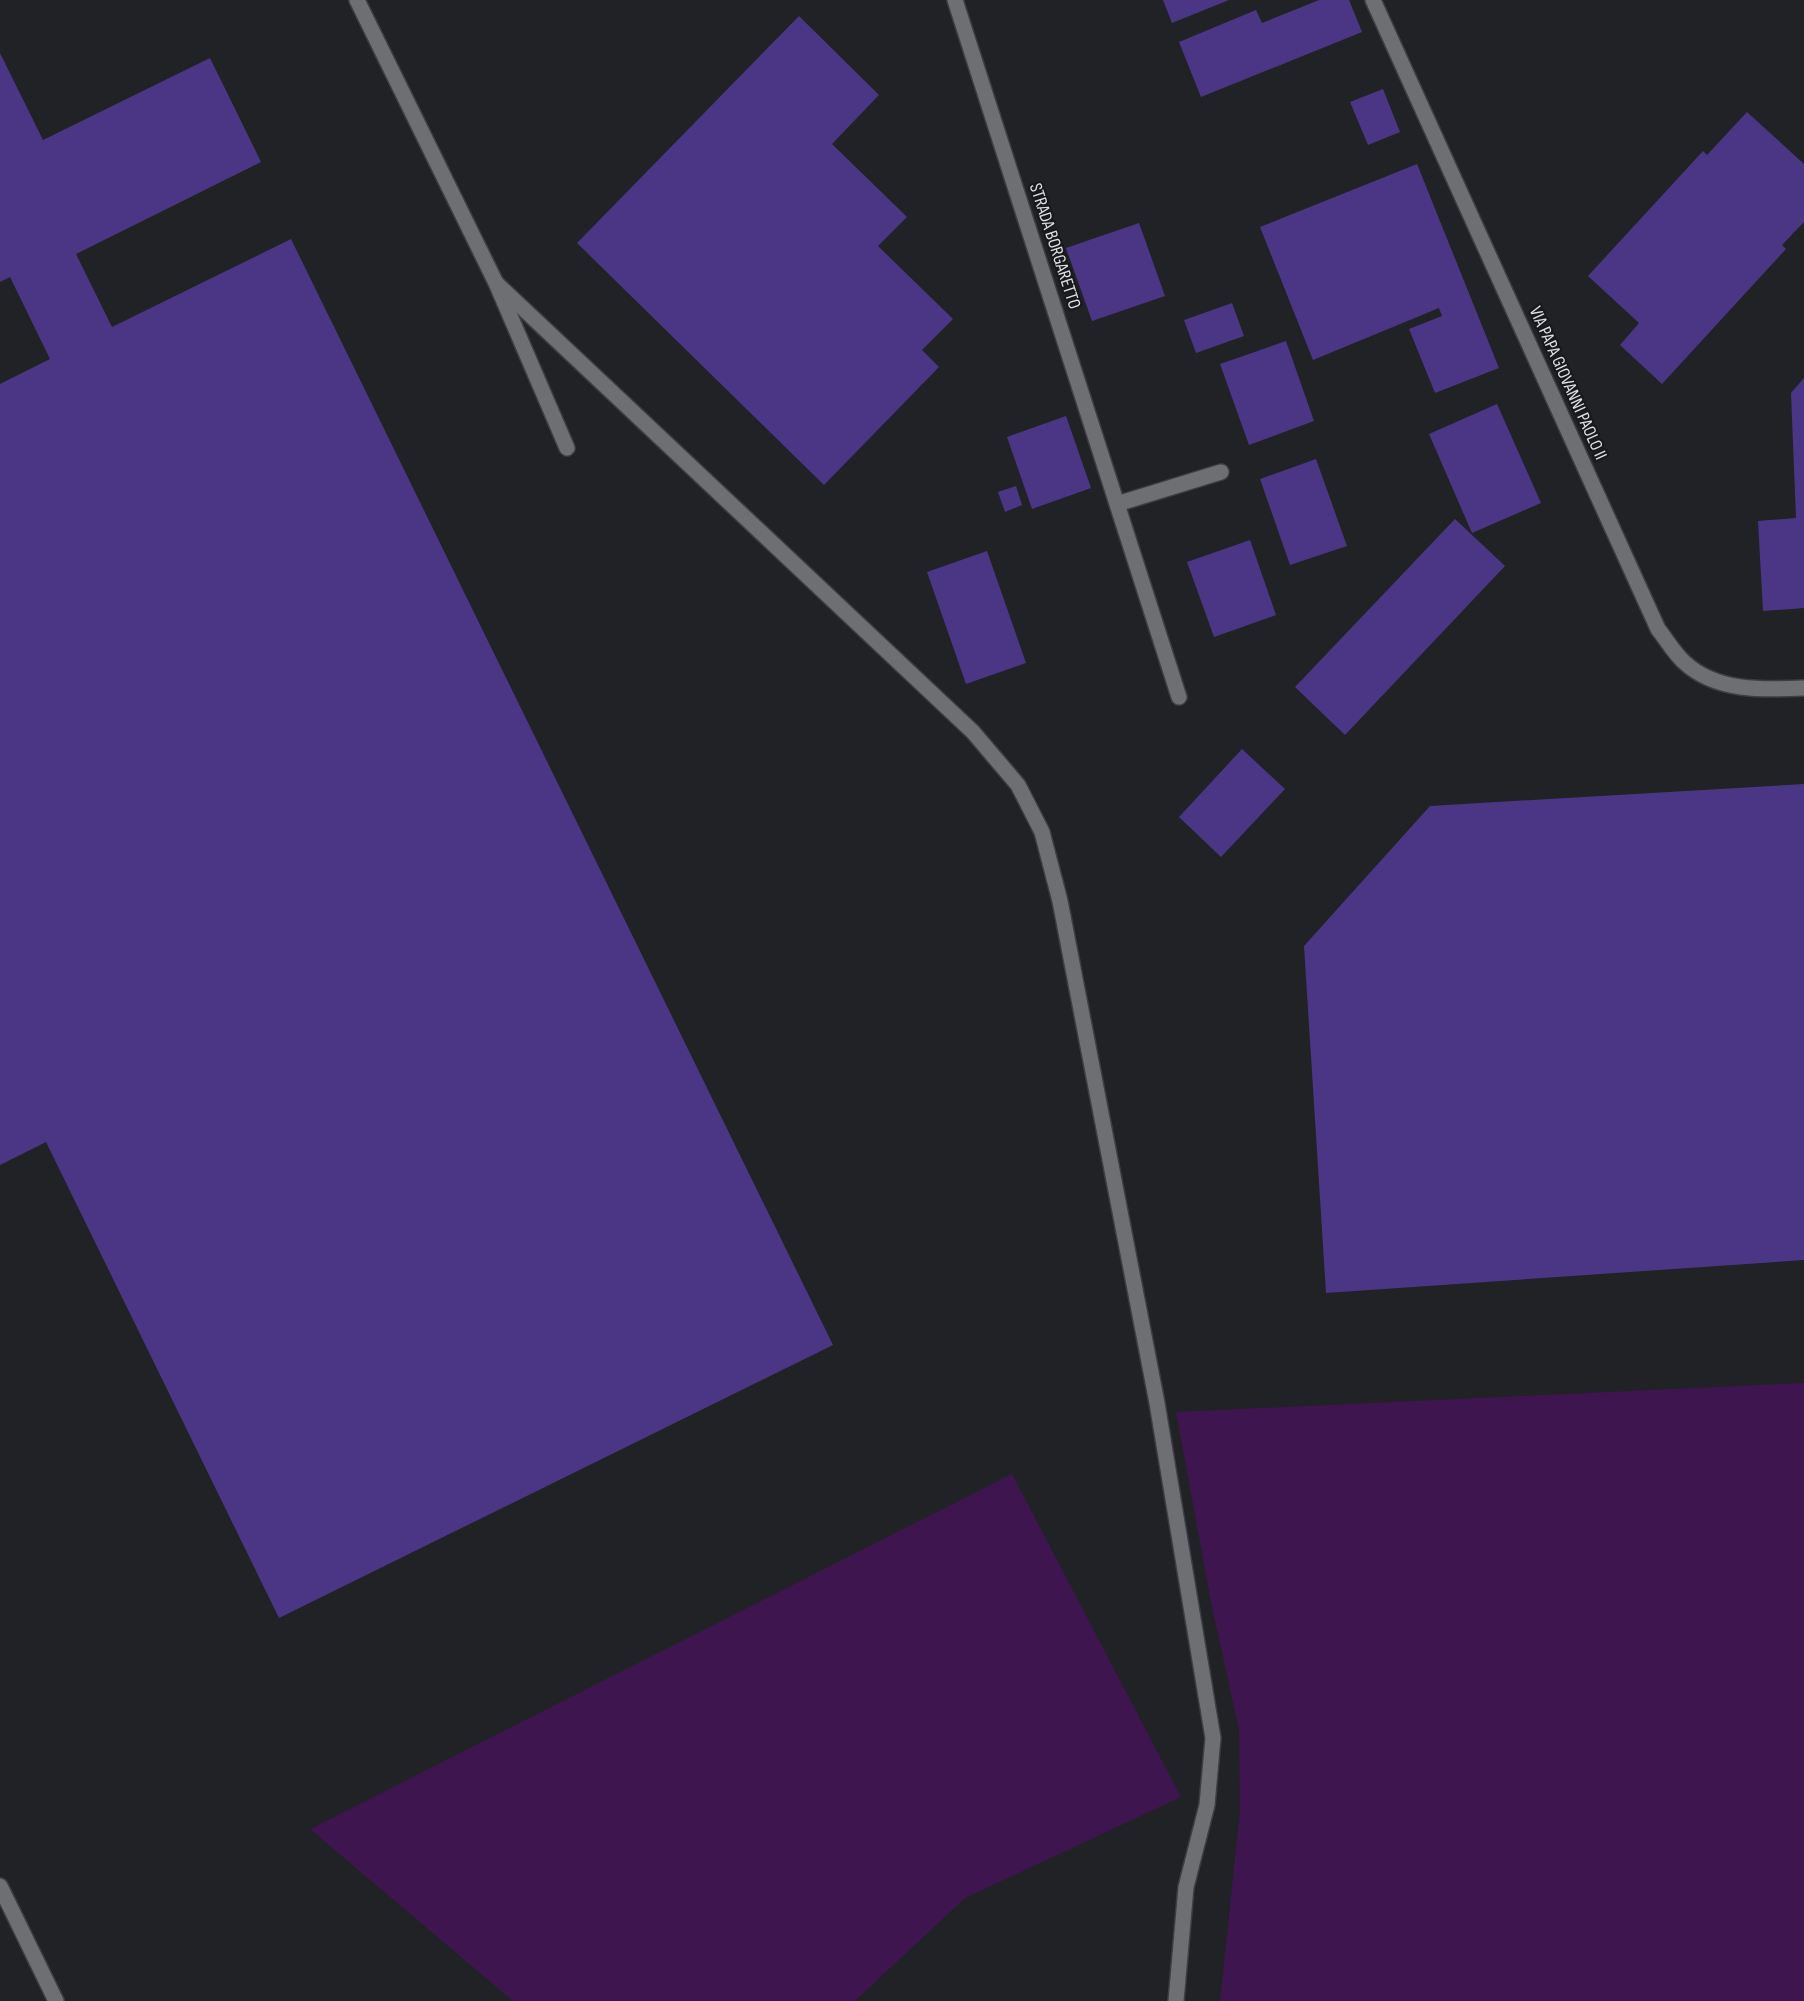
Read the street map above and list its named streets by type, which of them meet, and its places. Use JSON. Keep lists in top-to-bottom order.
{
  "streets": {
    "street": ["STRADA BORGARETTO", "VIA PAPA GIOVANNI PAOLO II"]
  }
}
